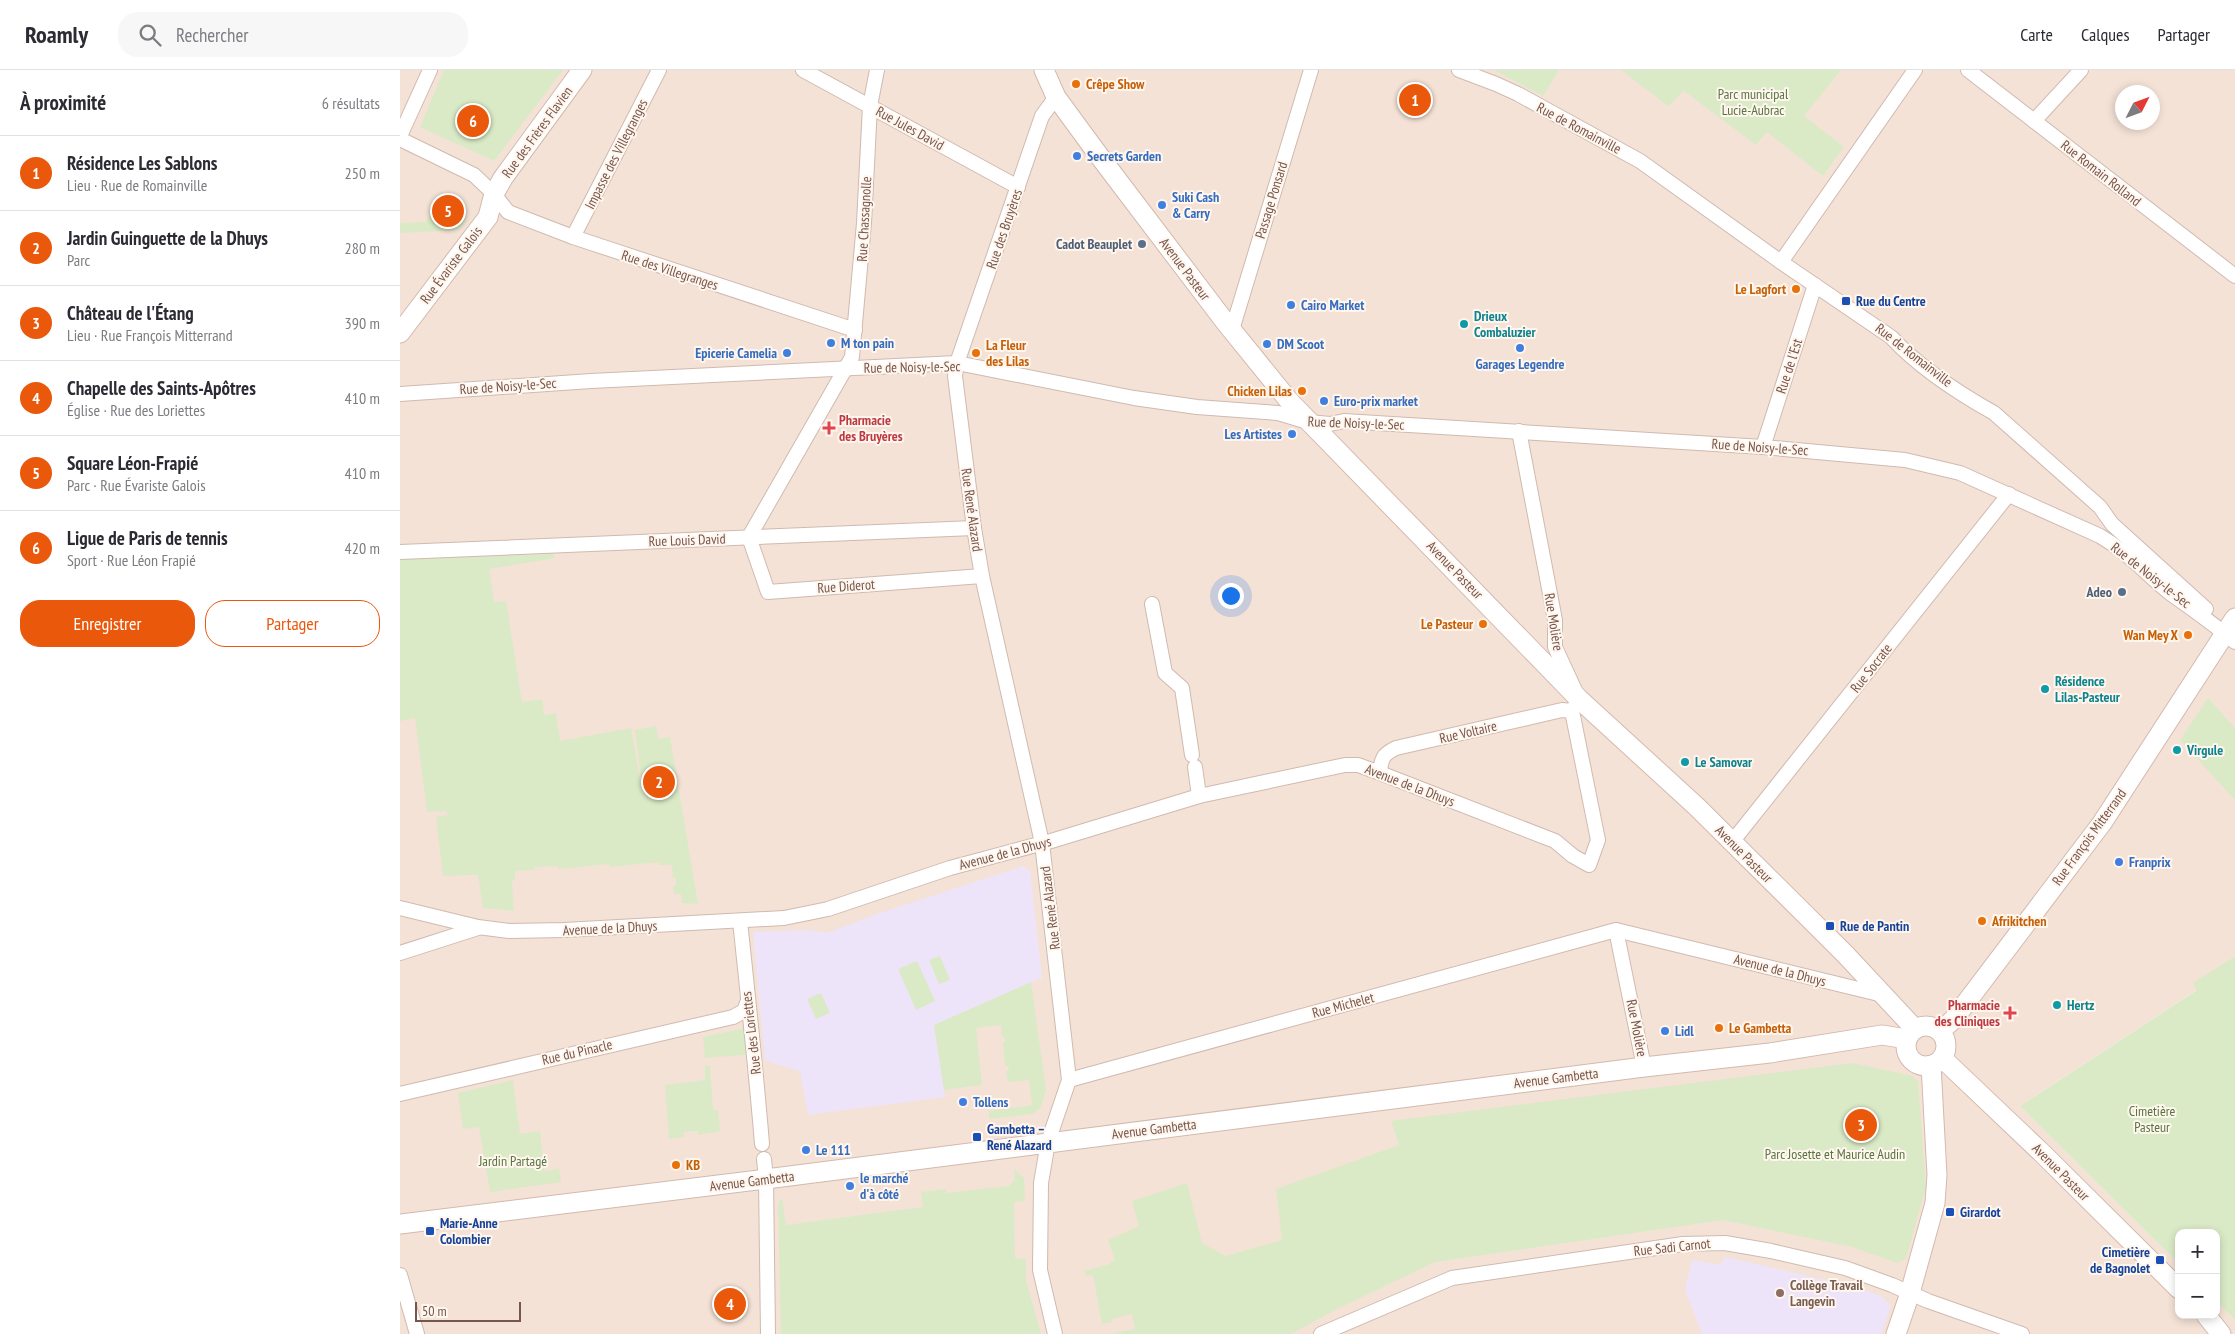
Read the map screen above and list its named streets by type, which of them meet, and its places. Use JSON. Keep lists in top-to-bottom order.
{
  "streets": {
    "main road": [
      "Rue des Frères Flavien",
      "Rue Évariste Galois",
      "Avenue Pasteur",
      "Rue François Mitterrand",
      "Avenue Gambetta"
    ],
    "street": [
      "Rue Jules David",
      "Rue de Romainville",
      "Impasse des Villegranges",
      "Rue Romain Rolland",
      "Passage Ponsard",
      "Rue Chassagnolle",
      "Rue des Bruyères",
      "Rue des Villegranges",
      "Rue de l'Est",
      "Rue de Noisy-le-Sec",
      "Rue René Alazard",
      "Rue Louis David",
      "Rue Diderot",
      "Rue Molière",
      "Rue Socrate",
      "Rue Voltaire",
      "Avenue de la Dhuys",
      "Rue Michelet",
      "Rue des Loriettes",
      "Rue du Pinacle",
      "Rue Sadi Carnot"
    ]
  },
  "crossings": [
    ["Rue Jules David", "Rue Chassagnolle"],
    ["Rue Jules David", "Rue des Bruyères"],
    ["Rue de Romainville", "Rue de l'Est"],
    ["Rue de Romainville", "Rue de Noisy-le-Sec"],
    ["Rue de Romainville", "Rue François Mitterrand"],
    ["Rue des Frères Flavien", "Rue Évariste Galois"],
    ["Rue des Frères Flavien", "Rue des Villegranges"],
    ["Impasse des Villegranges", "Rue des Villegranges"],
    ["Passage Ponsard", "Avenue Pasteur"],
    ["Rue Chassagnolle", "Rue des Villegranges"],
    ["Rue Chassagnolle", "Rue de Noisy-le-Sec"],
    ["Rue Chassagnolle", "Rue Louis David"],
    ["Rue Chassagnolle", "Rue Diderot"],
    ["Rue des Bruyères", "Avenue Pasteur"],
    ["Rue des Bruyères", "Rue de Noisy-le-Sec"],
    ["Rue des Bruyères", "Rue René Alazard"],
    ["Rue Évariste Galois", "Rue des Villegranges"],
    ["Avenue Pasteur", "Rue de Noisy-le-Sec"],
    ["Avenue Pasteur", "Rue Molière"],
    ["Avenue Pasteur", "Rue Socrate"],
    ["Avenue Pasteur", "Rue Voltaire"],
    ["Avenue Pasteur", "Avenue de la Dhuys"],
    ["Avenue Pasteur", "Rue François Mitterrand"],
    ["Avenue Pasteur", "Avenue Gambetta"],
    ["Rue de l'Est", "Rue de Noisy-le-Sec"],
    ["Rue de Noisy-le-Sec", "Rue René Alazard"],
    ["Rue de Noisy-le-Sec", "Rue Molière"],
    ["Rue de Noisy-le-Sec", "Rue Socrate"],
    ["Rue de Noisy-le-Sec", "Rue François Mitterrand"],
    ["Rue René Alazard", "Rue Louis David"],
    ["Rue René Alazard", "Rue Diderot"],
    ["Rue René Alazard", "Avenue de la Dhuys"],
    ["Rue René Alazard", "Rue Michelet"],
    ["Rue René Alazard", "Avenue Gambetta"],
    ["Rue Louis David", "Rue Diderot"],
    ["Rue Molière", "Rue Voltaire"],
    ["Rue Molière", "Avenue de la Dhuys"],
    ["Rue Molière", "Rue Michelet"],
    ["Rue Molière", "Avenue Gambetta"],
    ["Rue Voltaire", "Avenue de la Dhuys"],
    ["Avenue de la Dhuys", "Rue Michelet"],
    ["Avenue de la Dhuys", "Rue des Loriettes"],
    ["Rue François Mitterrand", "Avenue Gambetta"],
    ["Rue des Loriettes", "Rue du Pinacle"]
  ],
  "parks": [
    "Parc municipal Lucie-Aubrac",
    "Cimetière Pasteur",
    "Parc Josette et Maurice Audin",
    "Jardin Partagé"
  ],
  "places": {
    "other": [
      "Crêpe Show",
      "Secrets Garden",
      "Suki Cash & Carry",
      "Cadot Beauplet",
      "Le Lagfort",
      "Cairo Market",
      "Drieux Combaluzier",
      "M ton pain",
      "DM Scoot",
      "Garages Legendre",
      "Epicerie Camelia",
      "La Fleur des Lilas",
      "Chicken Lilas",
      "Euro-prix market",
      "Les Artistes",
      "Adeo",
      "Le Pasteur",
      "Wan Mey X",
      "Résidence Lilas-Pasteur",
      "Virgule",
      "Le Samovar",
      "Franprix",
      "Afrikitchen",
      "Hertz",
      "Le Gambetta",
      "Lidl",
      "Tollens",
      "Le 111",
      "KB",
      "le marché d'à côté",
      "Collège Travail Langevin"
    ],
    "transit": [
      "Rue du Centre",
      "Rue de Pantin",
      "Gambetta – René Alazard",
      "Girardot",
      "Marie-Anne Colombier",
      "Cimetière de Bagnolet"
    ],
    "health": ["Pharmacie des Bruyères", "Pharmacie des Cliniques"]
  },
  "scale_bar": "50 m",
  "north": "top right",
  "page": {
    "header": "Roamly",
    "search": "Rechercher",
    "nav": ["Carte", "Calques", "Partager"],
    "heading": ["À proximité", "6 résultats"],
    "pins": [
      "1",
      "6",
      "5",
      "2",
      "3",
      "4"
    ],
    "list": [
      {
        "mark": "1",
        "name": "Résidence Les Sablons",
        "note": "Lieu · Rue de Romainville",
        "value": "250 m"
      },
      {
        "mark": "2",
        "name": "Jardin Guinguette de la Dhuys",
        "note": "Parc",
        "value": "280 m"
      },
      {
        "mark": "3",
        "name": "Château de l'Étang",
        "note": "Lieu · Rue François Mitterrand",
        "value": "390 m"
      },
      {
        "mark": "4",
        "name": "Chapelle des Saints-Apôtres",
        "note": "Église · Rue des Loriettes",
        "value": "410 m"
      },
      {
        "mark": "5",
        "name": "Square Léon-Frapié",
        "note": "Parc · Rue Évariste Galois",
        "value": "410 m"
      },
      {
        "mark": "6",
        "name": "Ligue de Paris de tennis",
        "note": "Sport · Rue Léon Frapié",
        "value": "420 m"
      }
    ],
    "buttons": ["Enregistrer", "Partager"],
    "map_buttons": ["+", "−"],
    "scale": "50 m"
  }
}
